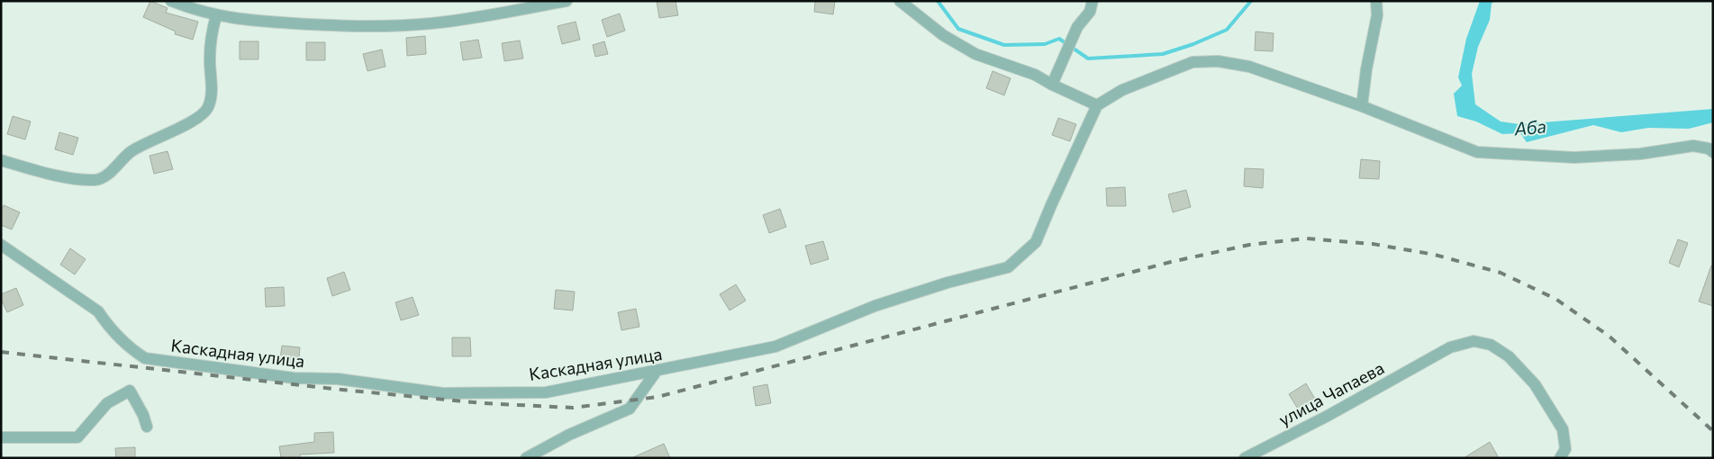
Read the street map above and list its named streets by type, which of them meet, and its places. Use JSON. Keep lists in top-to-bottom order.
{
  "streets": {
    "street": ["Каскадная улица", "улица Чапаева"]
  },
  "water": ["Аба"]
}
